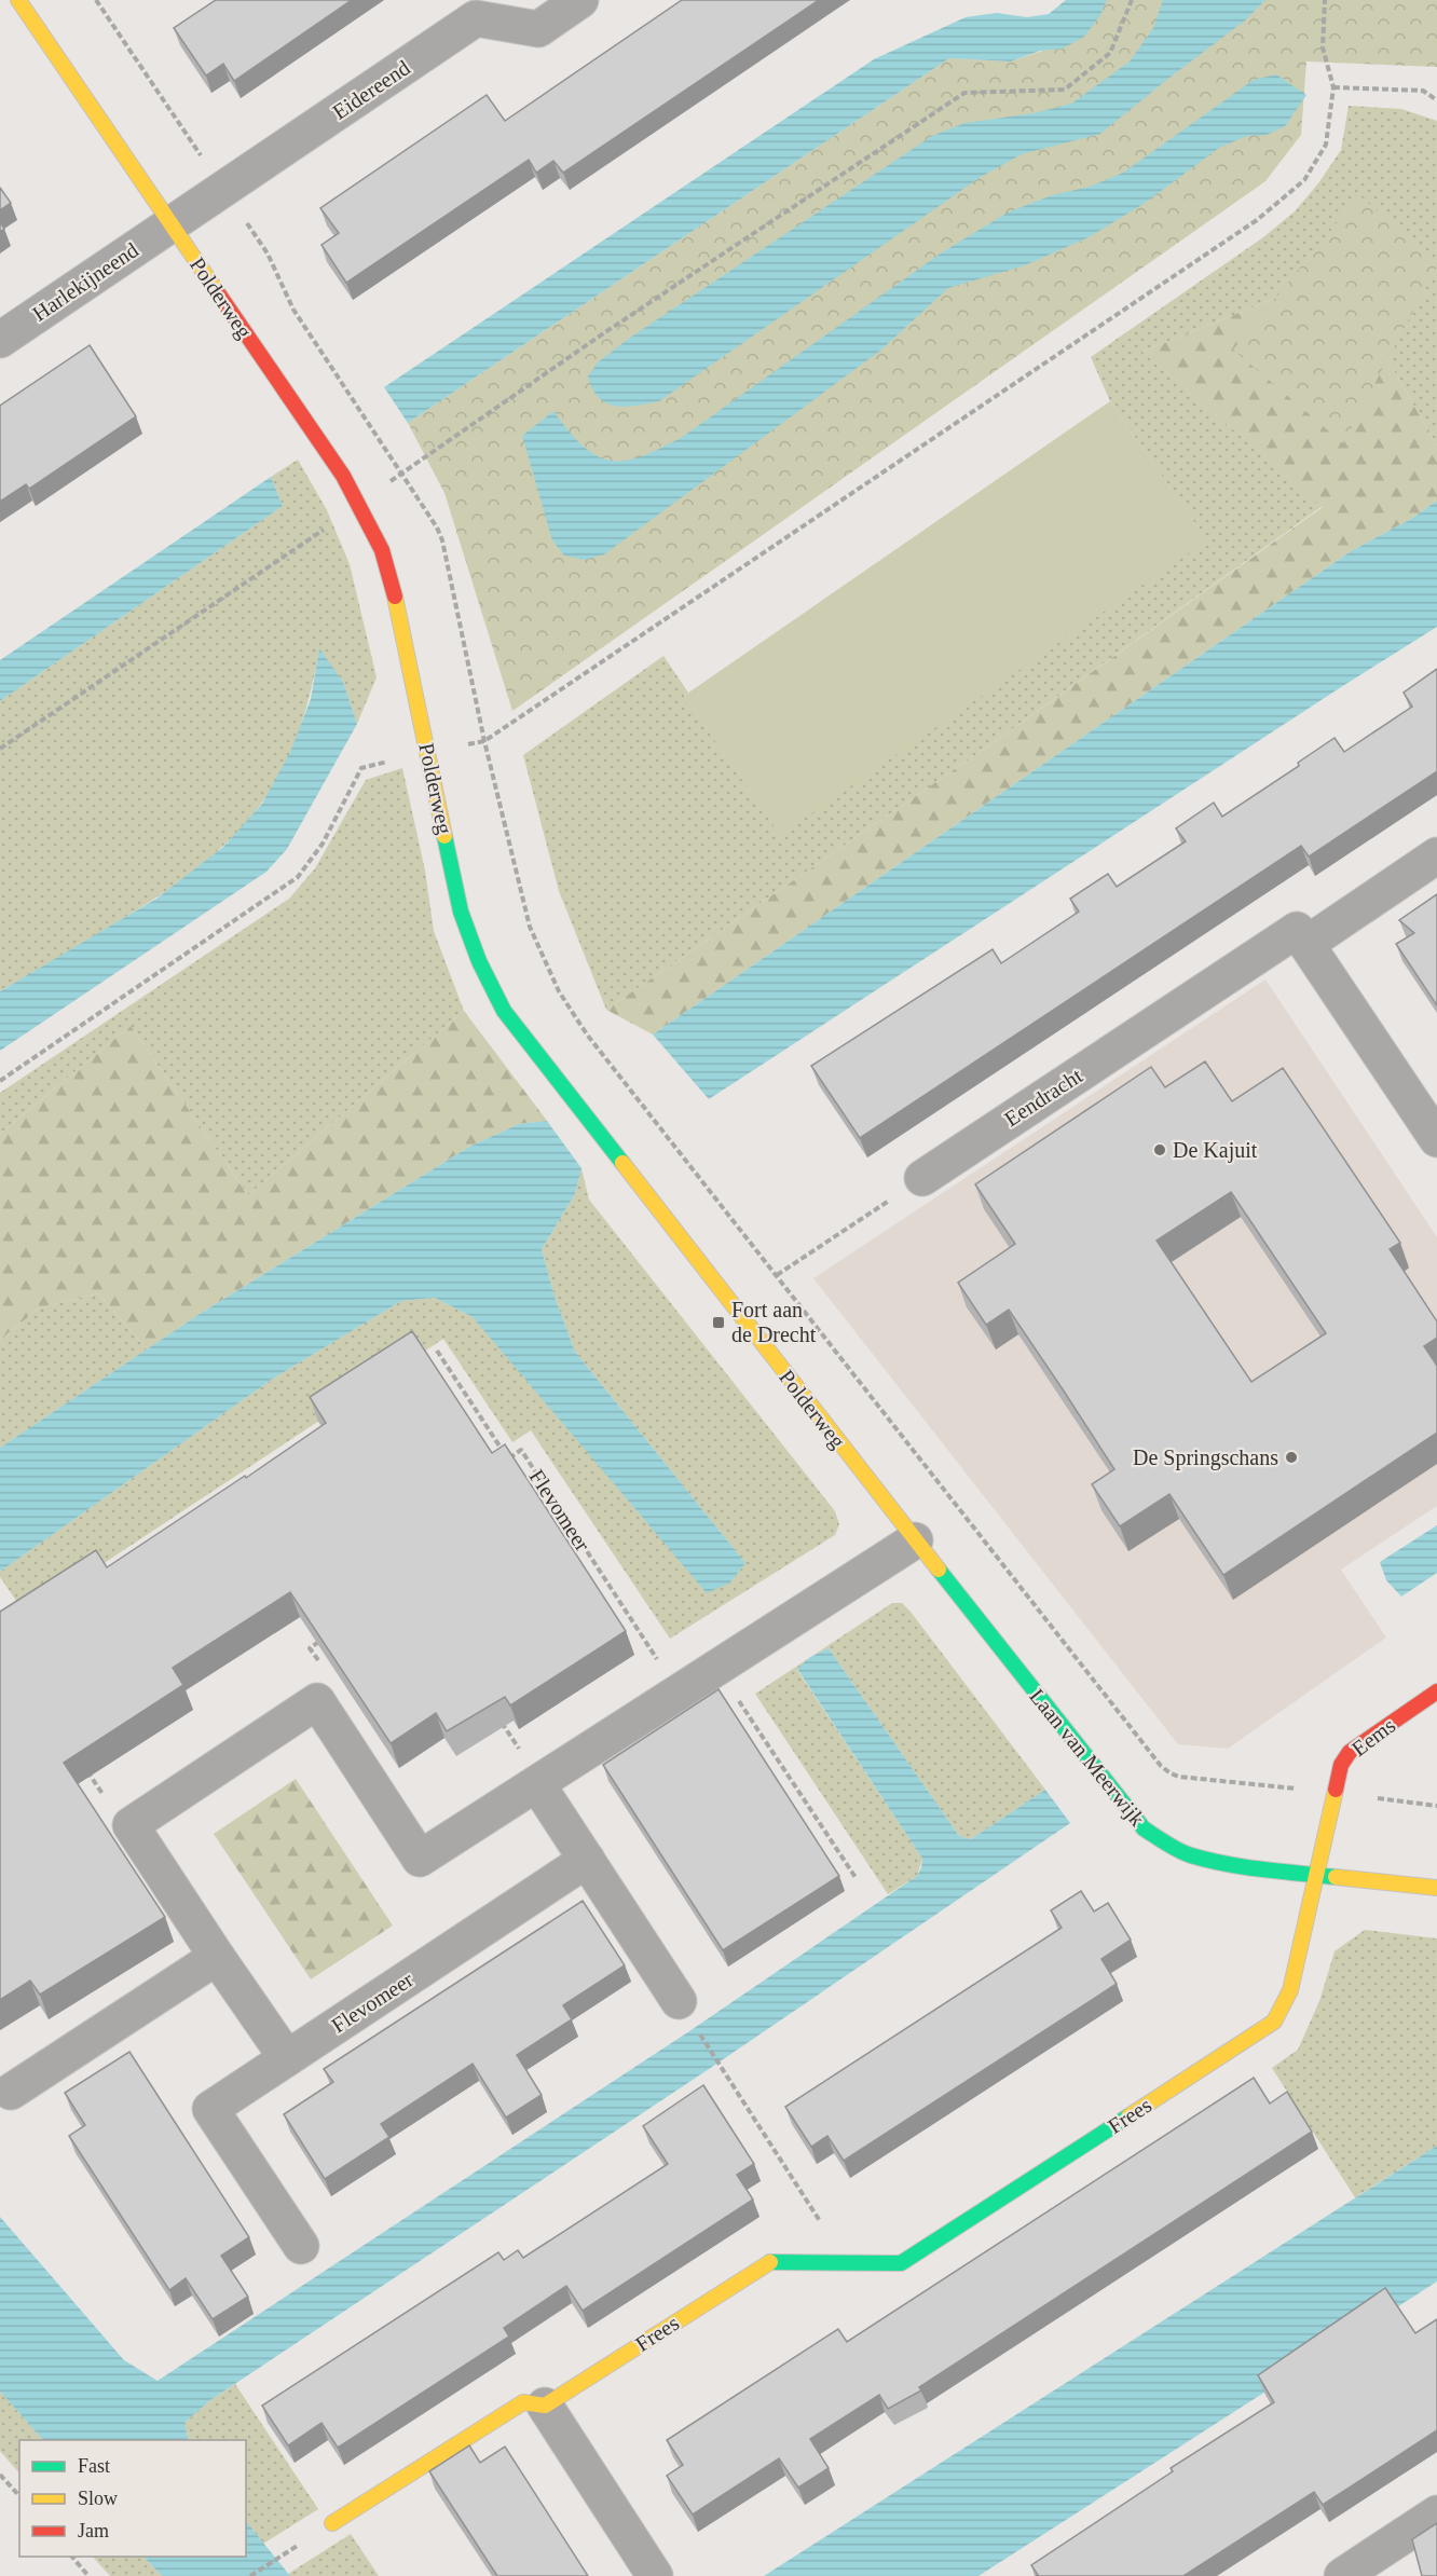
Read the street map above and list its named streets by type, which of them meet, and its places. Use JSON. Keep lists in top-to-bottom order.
{
  "streets": {
    "street": [
      "Eidereend",
      "Harlekijneend",
      "Polderweg",
      "Eendracht",
      "Flevomeer",
      "Eems",
      "Laan van Meerwijk",
      "Frees"
    ]
  },
  "crossings": [
    ["Eidereend", "Harlekijneend"],
    ["Eidereend", "Polderweg"],
    ["Harlekijneend", "Polderweg"],
    ["Polderweg", "Laan van Meerwijk"],
    ["Eems", "Laan van Meerwijk"],
    ["Eems", "Frees"],
    ["Laan van Meerwijk", "Frees"]
  ],
  "places": {
    "other": ["De Kajuit", "De Springschans"],
    "transit": ["Fort aan de Drecht"]
  },
  "legend": ["Fast", "Slow", "Jam"]
}
